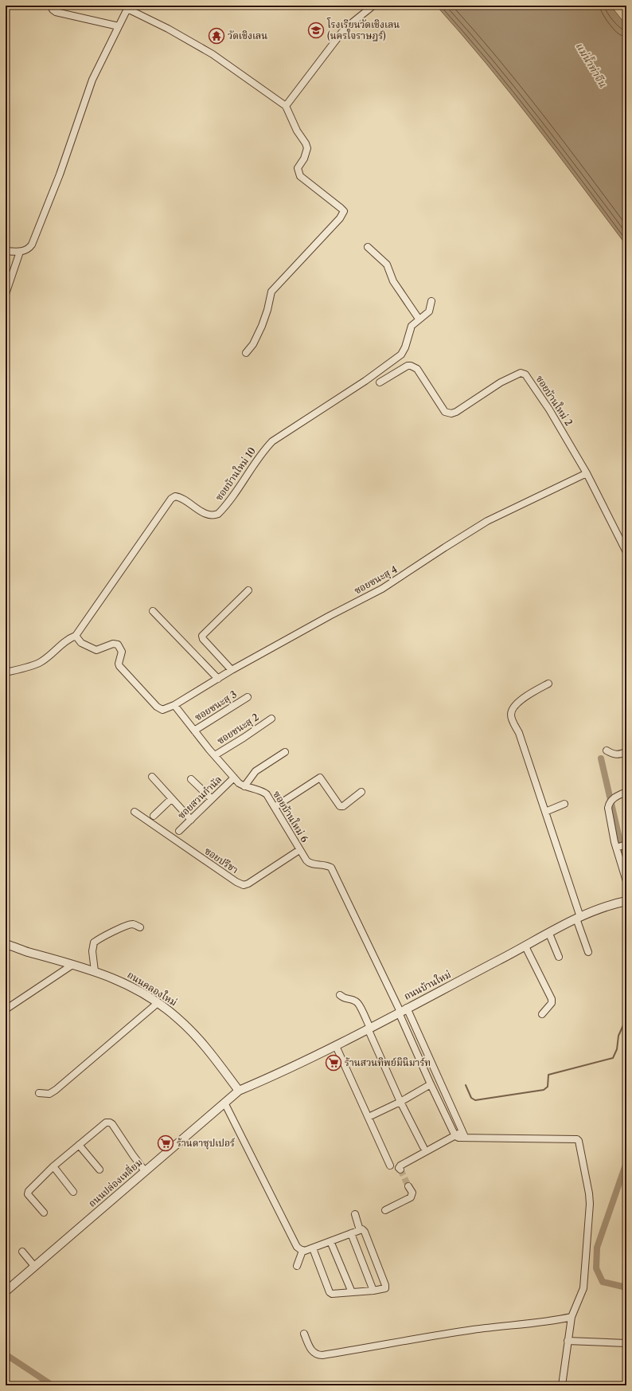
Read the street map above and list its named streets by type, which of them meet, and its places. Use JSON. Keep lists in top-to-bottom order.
{
  "streets": {
    "street": [
      "ซอยบ้านใหม่ 2",
      "ซอยบ้านใหม่ 10",
      "ซอยชนะสุ 4",
      "ซอยชนะสุ 3",
      "ซอยชนะสุ 2",
      "ซอยสวนกำนัล",
      "ซอยบ้านใหม่ 6",
      "ซอยปรีชา",
      "ถนนบ้านใหม่",
      "ถนนคลองใหม่",
      "ถนนปล่องเหลี่ยม"
    ]
  },
  "crossings": [
    ["ซอยบ้านใหม่ 2", "ซอยชนะสุ 4"],
    ["ซอยชนะสุ 4", "ซอยบ้านใหม่ 6"],
    ["ซอยชนะสุ 3", "ซอยบ้านใหม่ 6"],
    ["ซอยชนะสุ 2", "ซอยบ้านใหม่ 6"],
    ["ซอยสวนกำนัล", "ซอยบ้านใหม่ 6"],
    ["ซอยบ้านใหม่ 6", "ซอยปรีชา"],
    ["ซอยบ้านใหม่ 6", "ถนนบ้านใหม่"],
    ["ถนนบ้านใหม่", "ถนนคลองใหม่"],
    ["ถนนบ้านใหม่", "ถนนปล่องเหลี่ยม"],
    ["ถนนคลองใหม่", "ถนนปล่องเหลี่ยม"]
  ],
  "water": ["แม่น้ำท่าจีน"],
  "places": {
    "school or university": ["โรงเรียนวัดเชิงเลน (นครใจราษฎร์)"],
    "temple": ["วัดเชิงเลน"],
    "supermarket": ["ร้านสวนทิพย์มินิมาร์ท", "ร้านดาซุปเปอร์"]
  }
}
